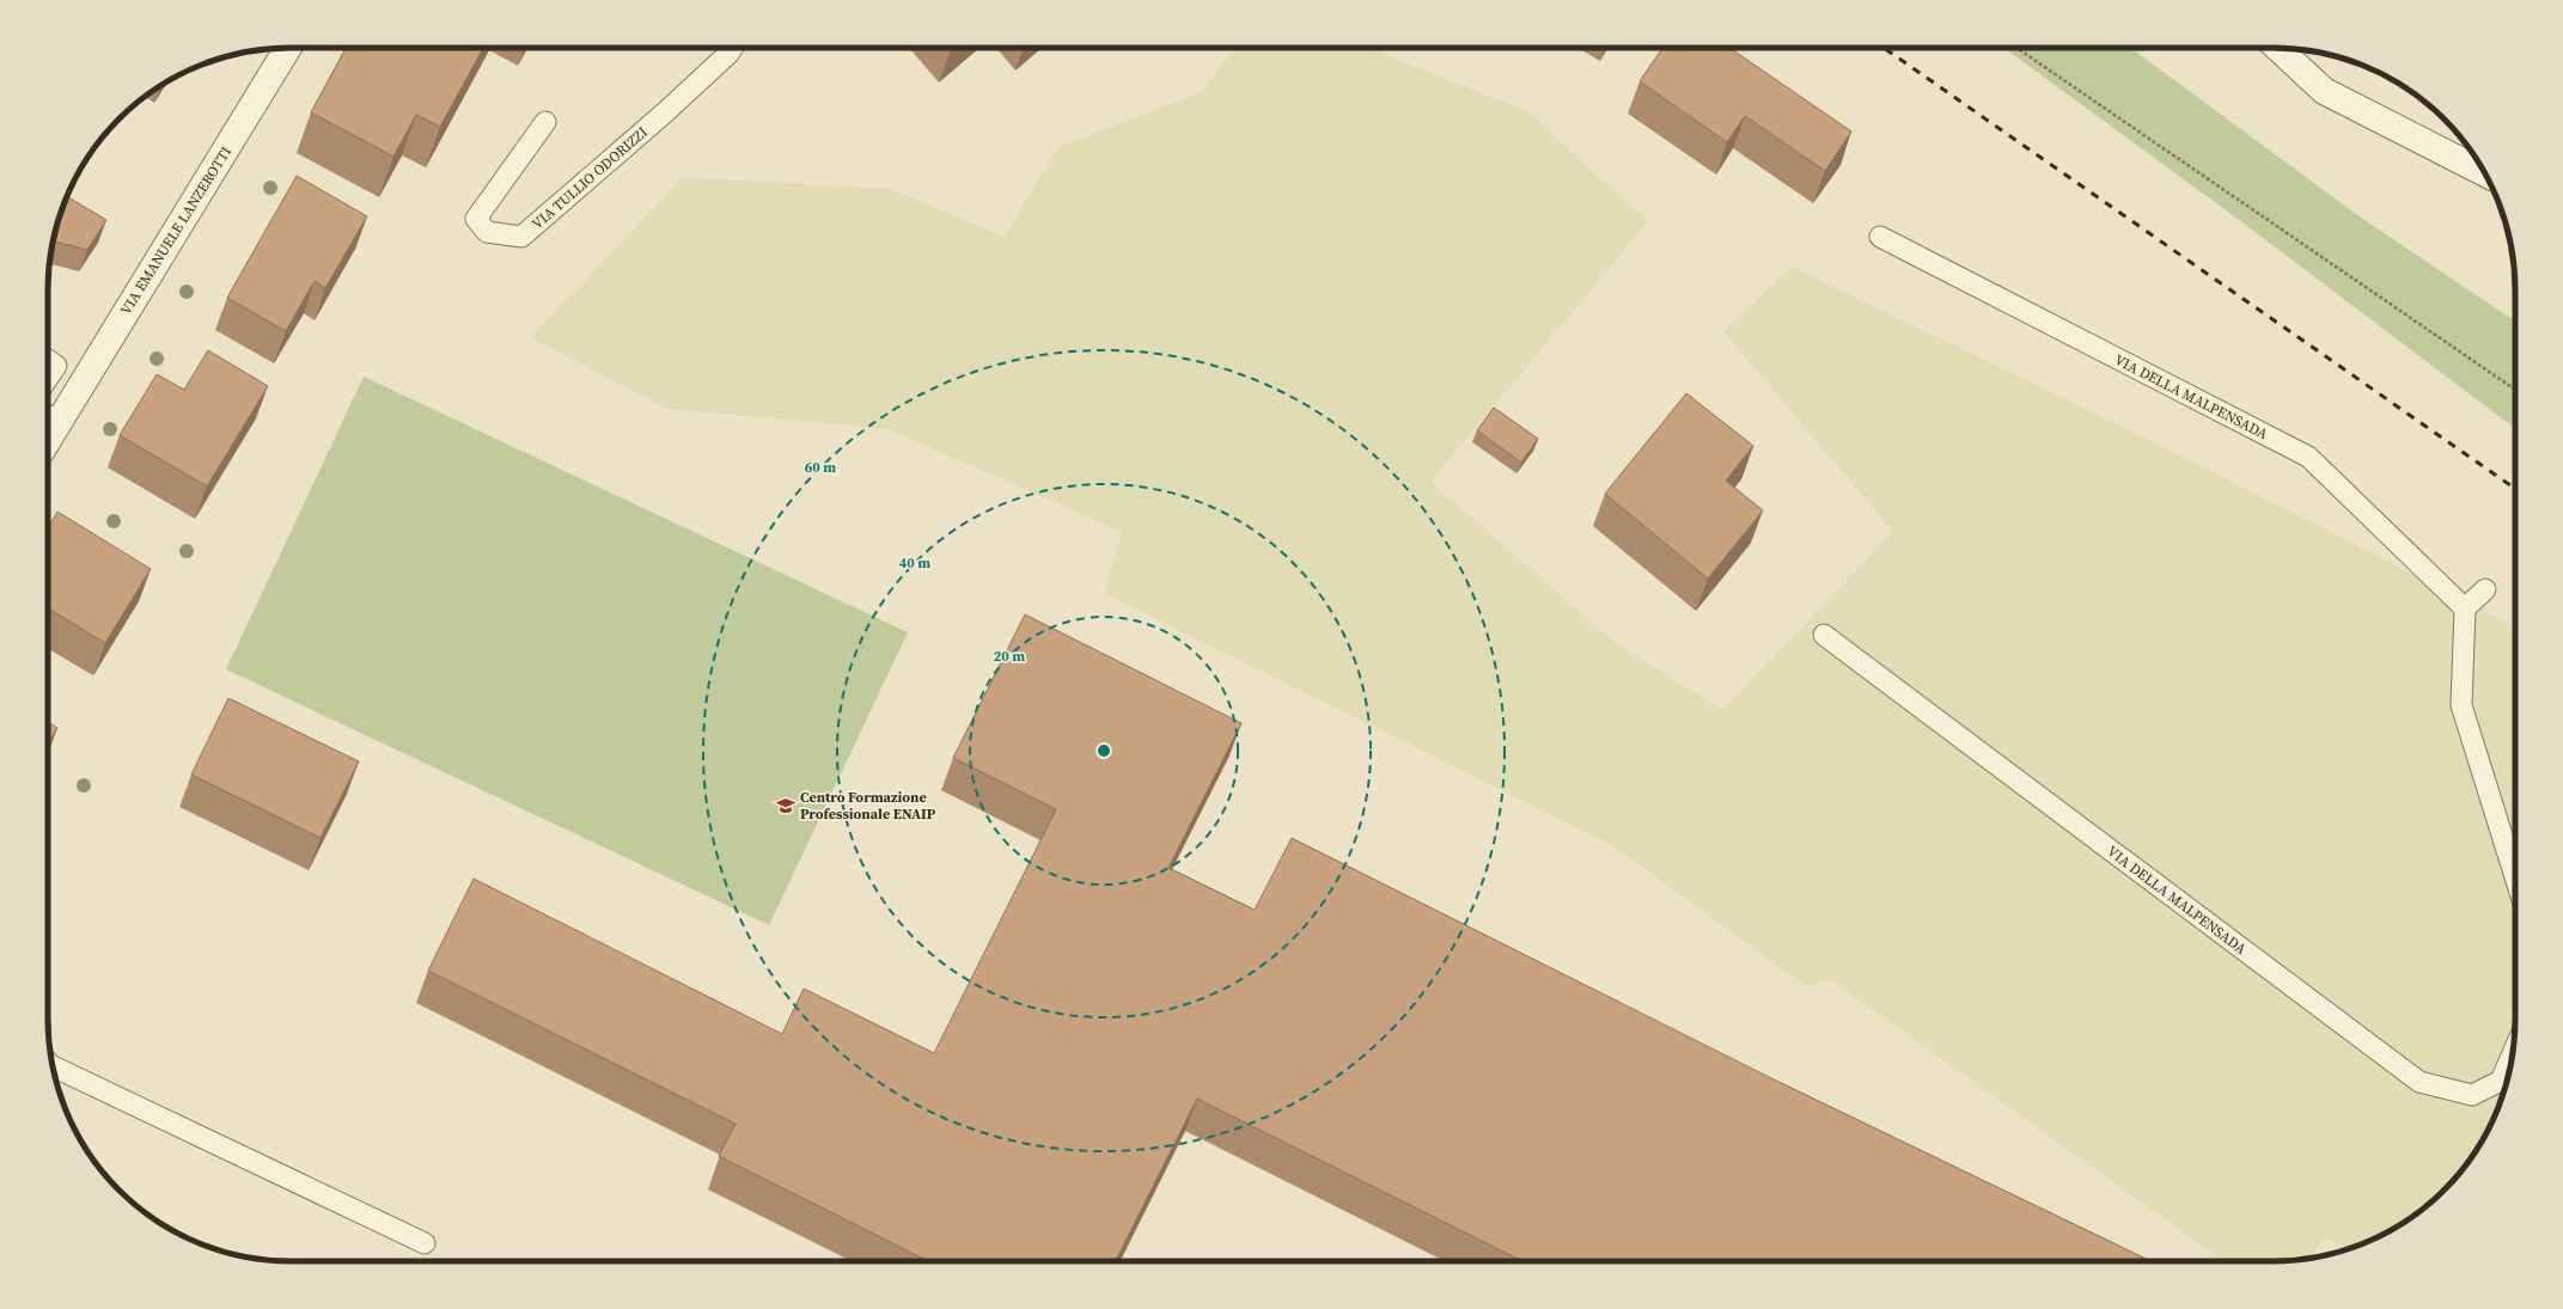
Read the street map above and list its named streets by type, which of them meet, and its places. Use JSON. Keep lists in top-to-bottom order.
{
  "streets": {
    "street": ["VIA EMANUELE LANZEROTTI"],
    "lane": ["VIA TULLIO ODORIZZI", "VIA DELLA MALPENSADA"]
  },
  "places": {
    "school or university": ["Centro Formazione Professionale ENAIP"]
  },
  "rings": ["60 m", "40 m", "20 m"]
}
